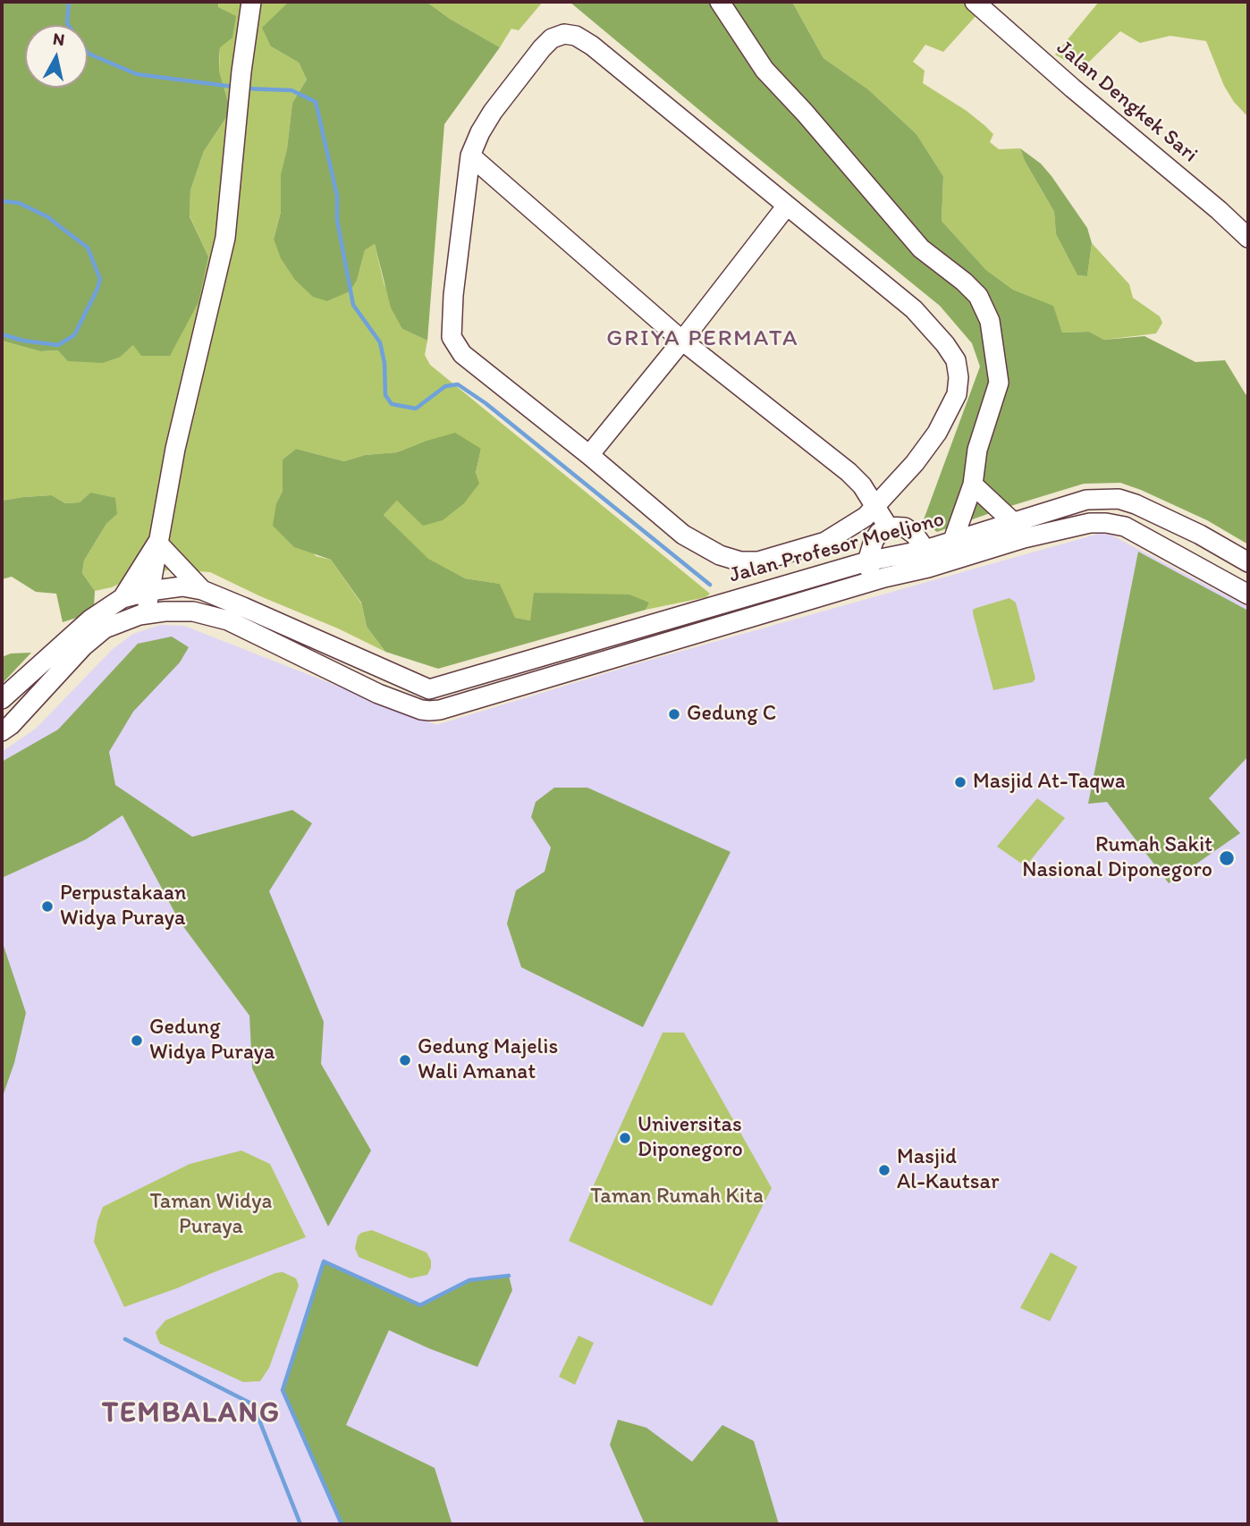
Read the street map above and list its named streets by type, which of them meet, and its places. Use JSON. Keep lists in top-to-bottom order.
{
  "streets": {
    "street": ["Jalan Dengkek Sari", "Jalan Profesor Moeljono"]
  },
  "districts": ["GRIYA PERMATA", "TEMBALANG"],
  "parks": ["Taman Rumah Kita", "Taman Widya Puraya"],
  "places": [
    "Gedung C",
    "Masjid At-Taqwa",
    "Rumah Sakit Nasional Diponegoro",
    "Perpustakaan Widya Puraya",
    "Gedung Widya Puraya",
    "Gedung Majelis Wali Amanat",
    "Universitas Diponegoro",
    "Masjid Al-Kautsar"
  ],
  "north": "top"
}
